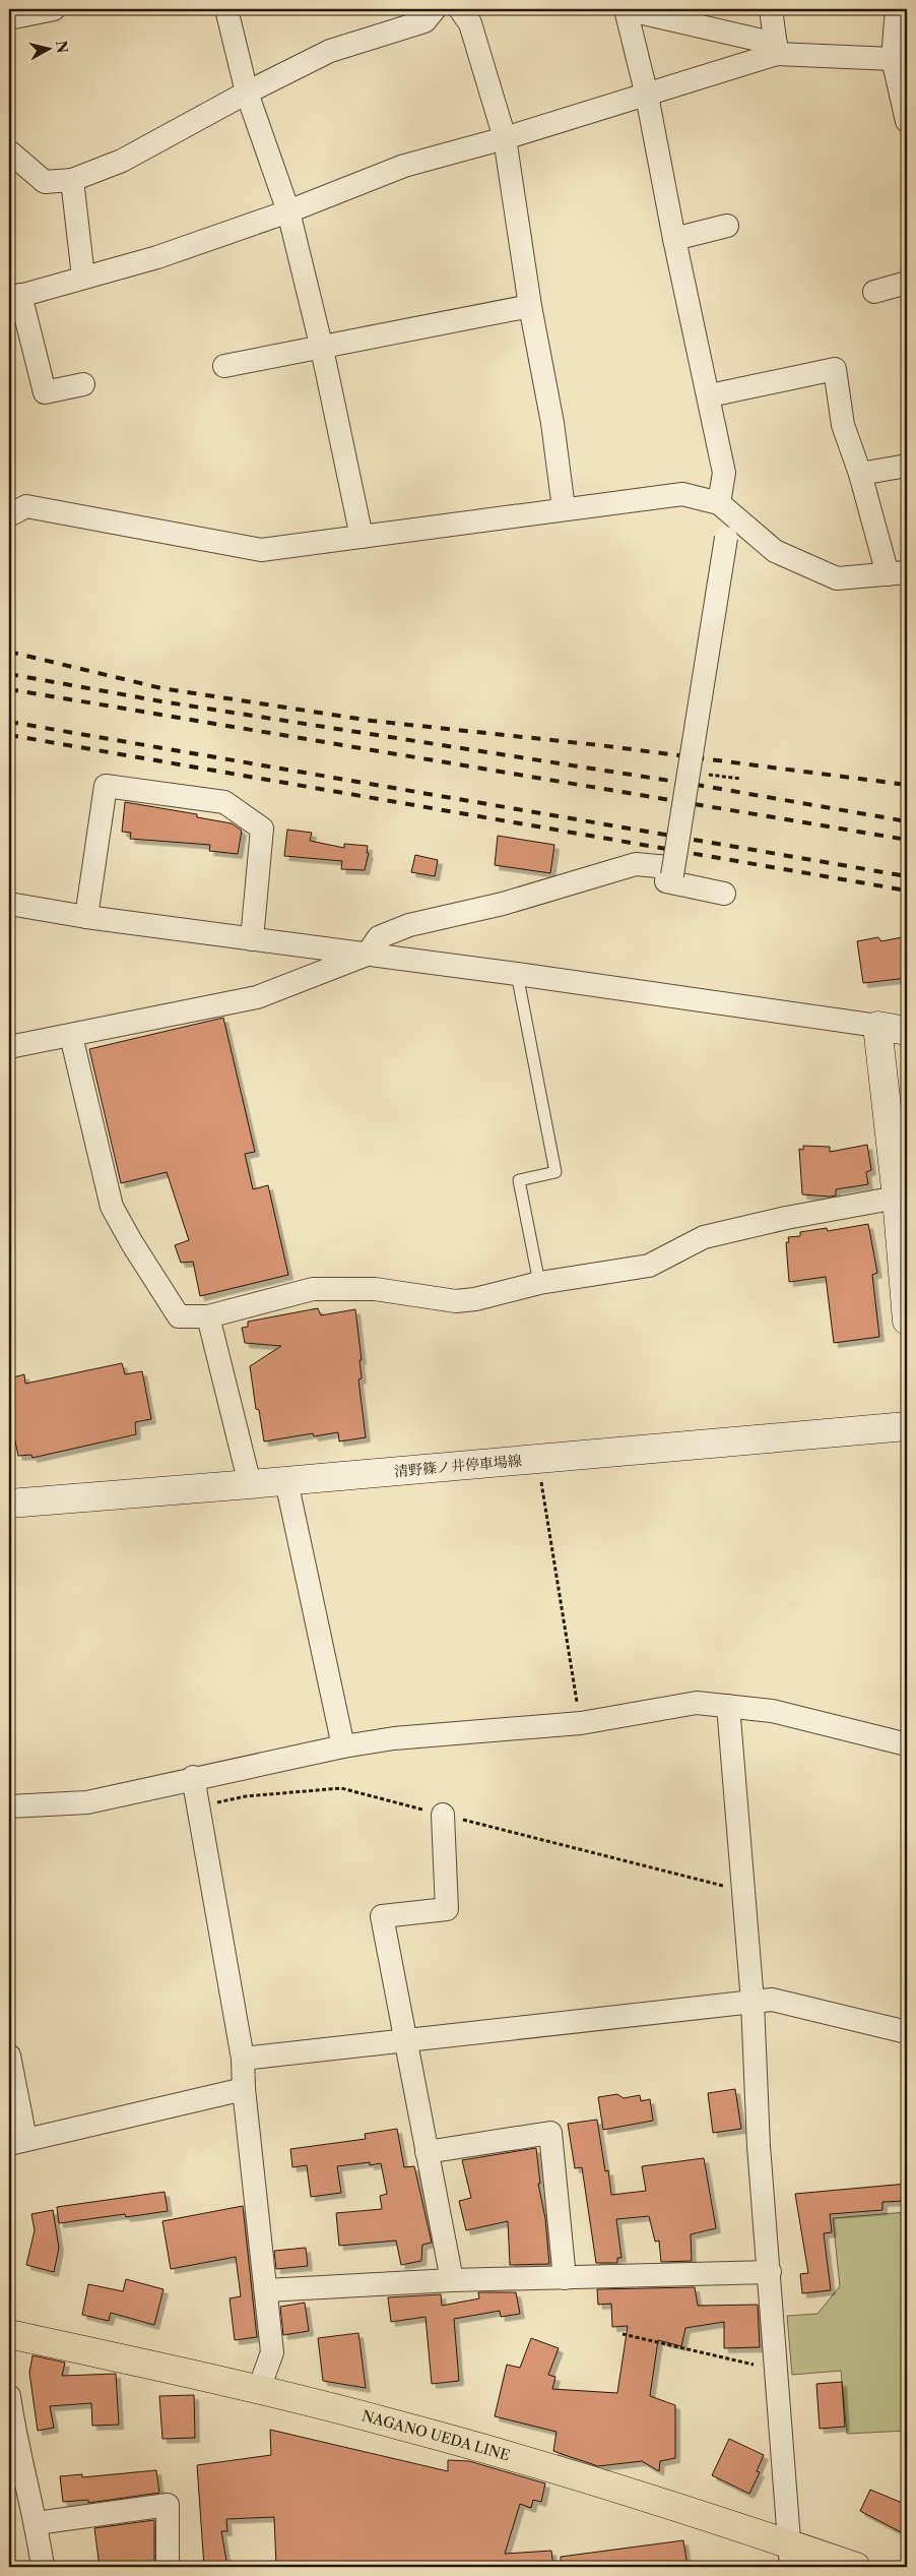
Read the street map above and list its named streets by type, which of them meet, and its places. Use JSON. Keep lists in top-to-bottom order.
{
  "streets": {
    "main road": ["清野篠ノ井停車場線", "NAGANO UEDA LINE"]
  },
  "north": "right"
}
